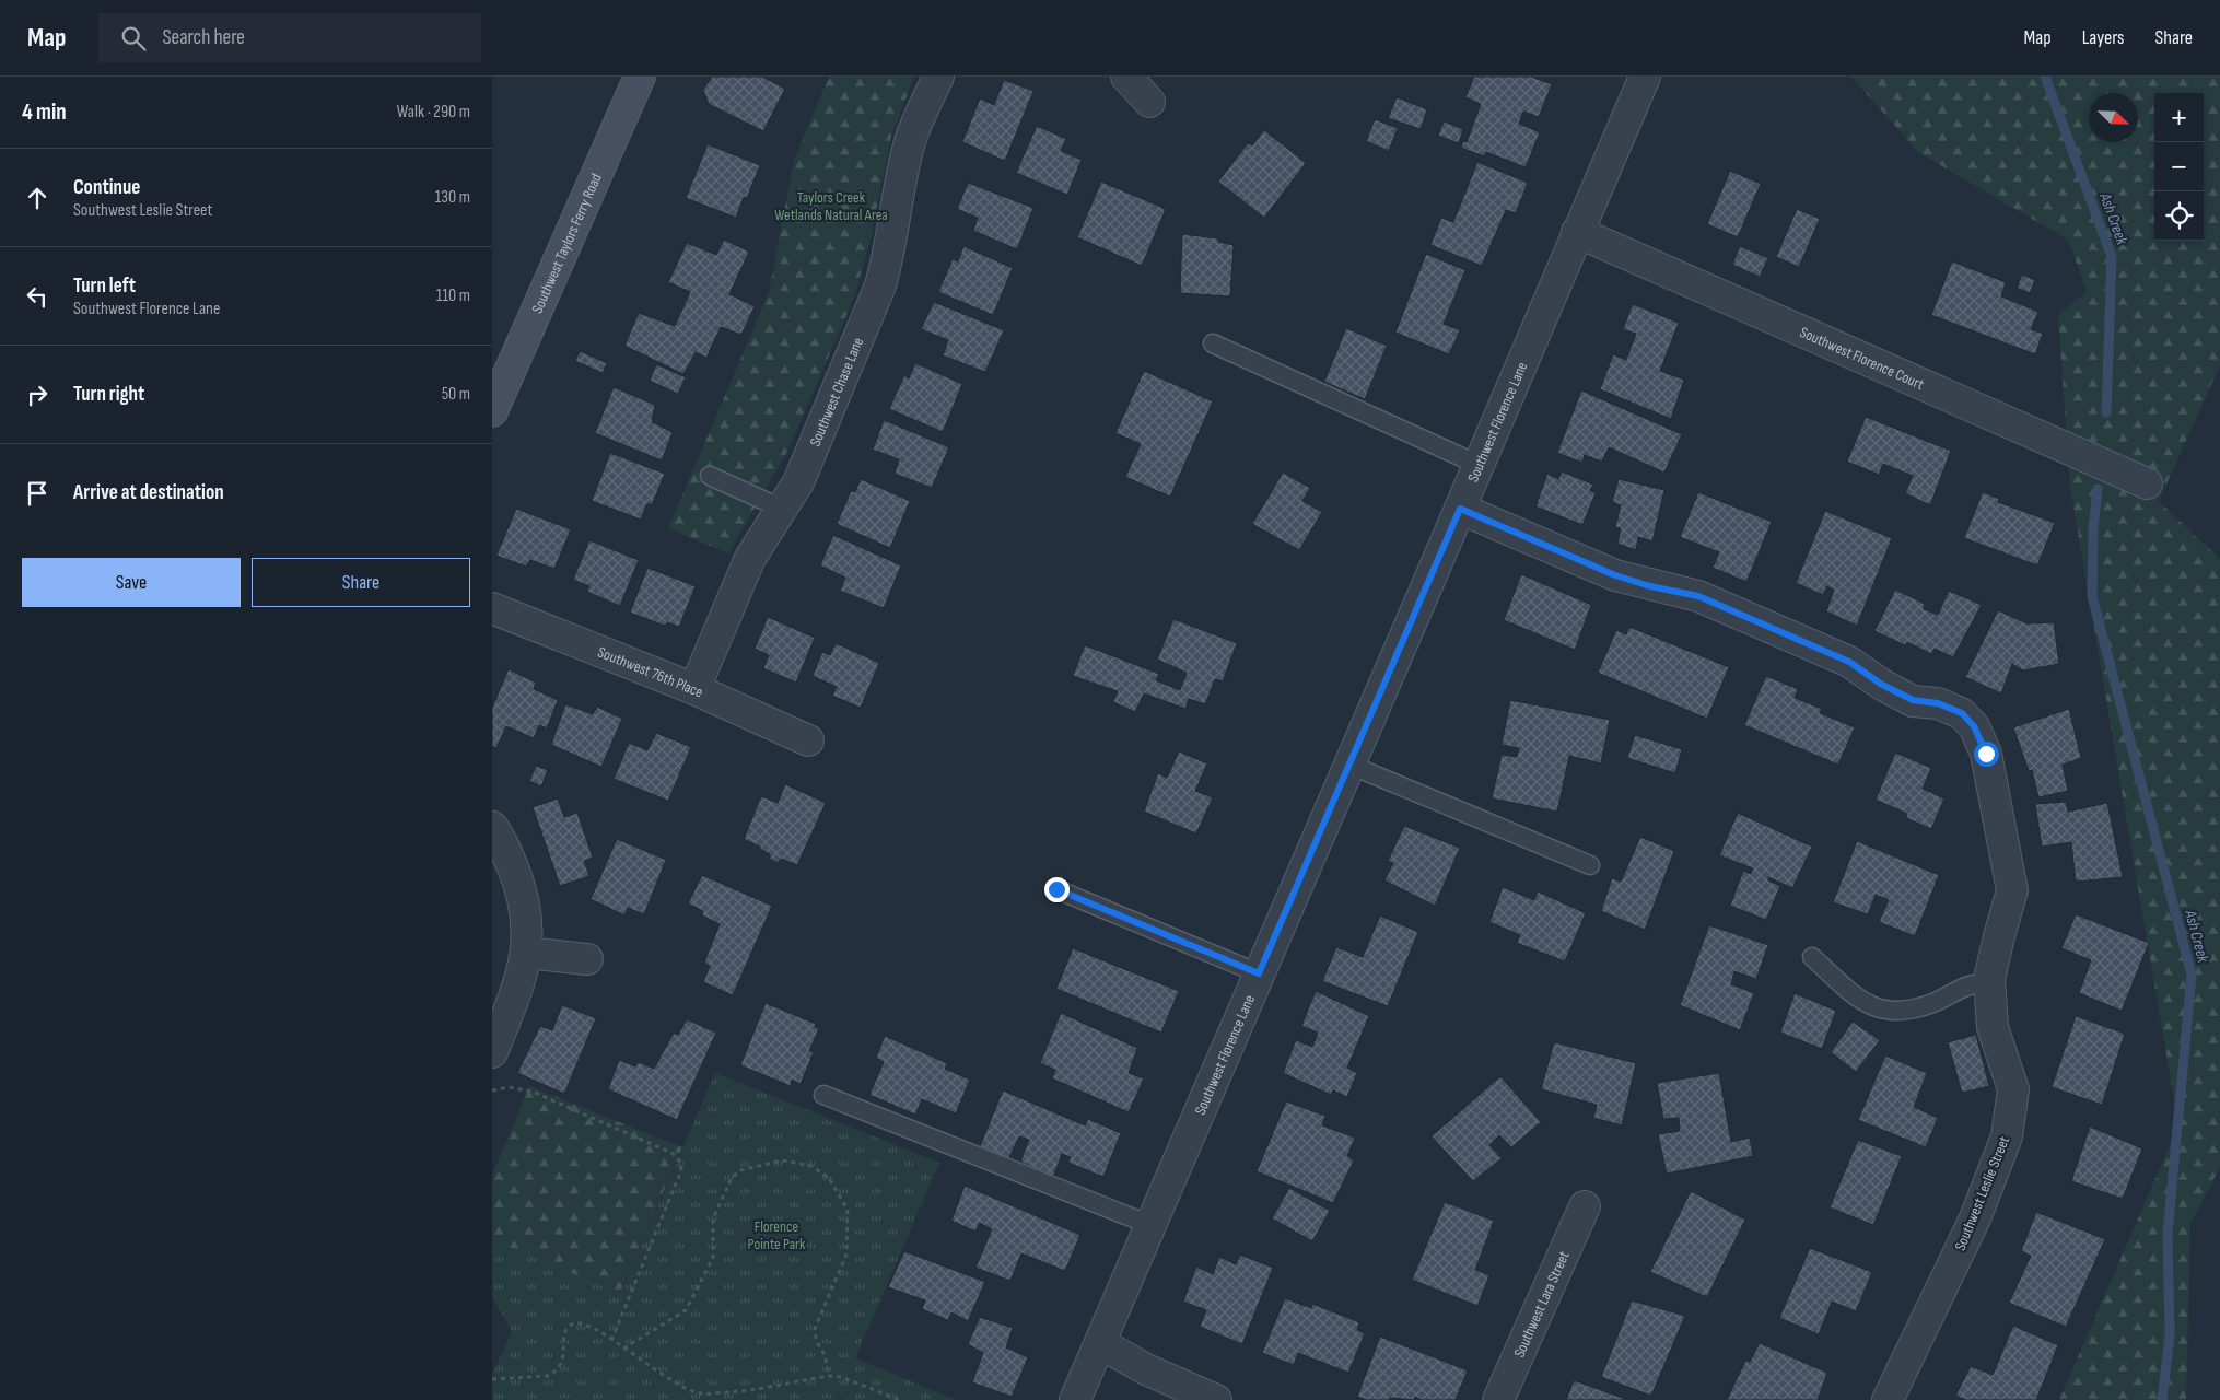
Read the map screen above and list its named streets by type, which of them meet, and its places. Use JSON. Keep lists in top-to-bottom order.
{
  "streets": {
    "street": [
      "Southwest Taylors Ferry Road",
      "Southwest Florence Court",
      "Southwest Chase Lane",
      "Southwest Florence Lane",
      "Southwest 76th Place",
      "Southwest Leslie Street",
      "Southwest Lara Street"
    ]
  },
  "crossings": [
    ["Southwest Florence Court", "Southwest Florence Lane"],
    ["Southwest Chase Lane", "Southwest 76th Place"],
    ["Southwest Florence Lane", "Southwest Leslie Street"]
  ],
  "water": ["Ash Creek"],
  "parks": ["Taylors Creek Wetlands Natural Area", "Florence Pointe Park"],
  "north": "bottom right",
  "page": {
    "header": "Map",
    "search": "Search here",
    "nav": ["Map", "Layers", "Share"],
    "heading": ["4 min", "Walk · 290 m"],
    "map_buttons": ["+", "−"],
    "list": [
      ["Continue", "Southwest Leslie Street", "130 m"],
      ["Turn left", "Southwest Florence Lane", "110 m"],
      ["Turn right", "50 m"],
      "Arrive at destination"
    ],
    "buttons": ["Save", "Share"]
  }
}
